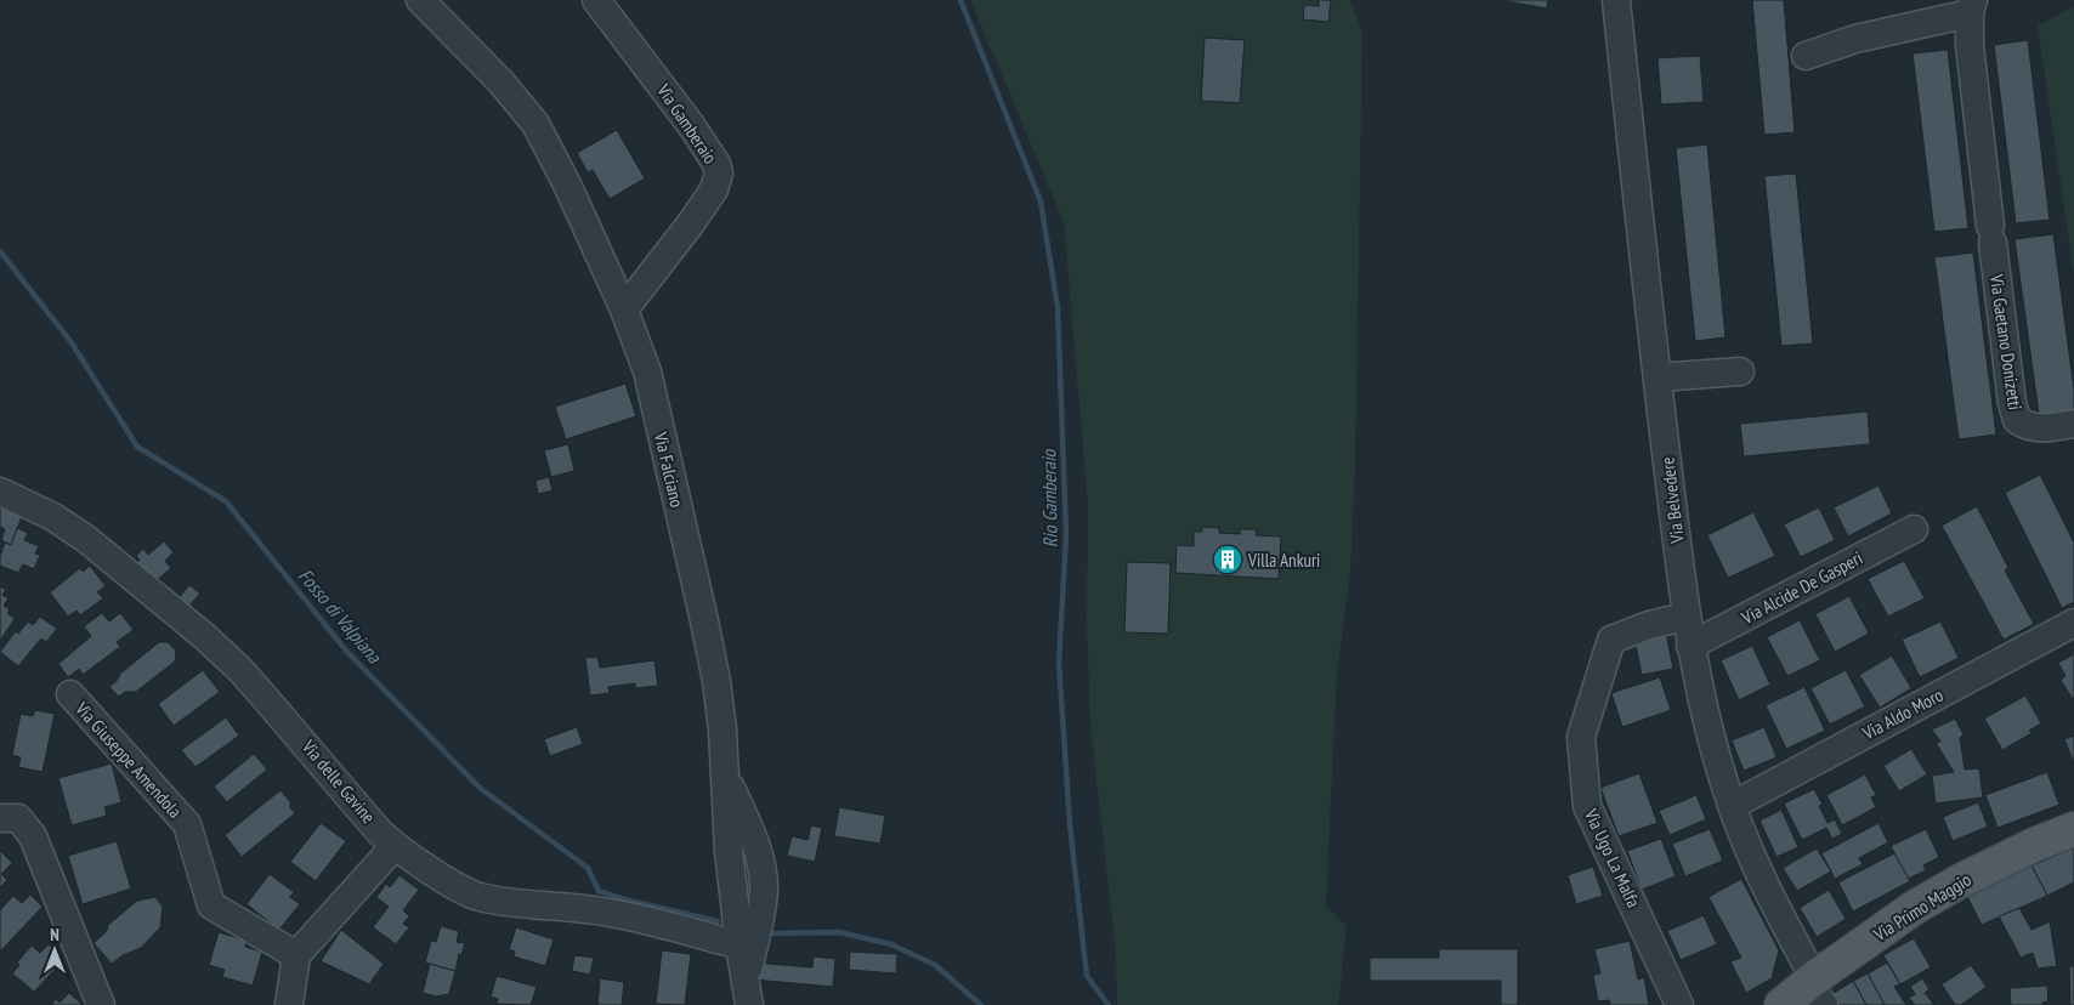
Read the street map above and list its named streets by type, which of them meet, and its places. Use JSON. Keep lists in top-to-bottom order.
{
  "streets": {
    "main road": ["Via Primo Maggio"],
    "street": [
      "Via Gamberaio",
      "Via Gaetano Donizetti",
      "Via Falciano",
      "Via Belvedere",
      "Via Alcide De Gasperi",
      "Via Aldo Moro",
      "Via Giuseppe Amendola",
      "Via delle Gavine",
      "Via Ugo La Malfa"
    ]
  },
  "crossings": [
    ["Via Gamberaio", "Via Falciano"],
    ["Via Falciano", "Via delle Gavine"],
    ["Via Belvedere", "Via Alcide De Gasperi"],
    ["Via Belvedere", "Via Aldo Moro"],
    ["Via Belvedere", "Via Ugo La Malfa"],
    ["Via Belvedere", "Via Primo Maggio"]
  ],
  "water": ["Rio Gamberaio", "Fosso di Valpiana"],
  "places": {
    "building": ["Villa Ankuri"]
  },
  "north": "top"
}
